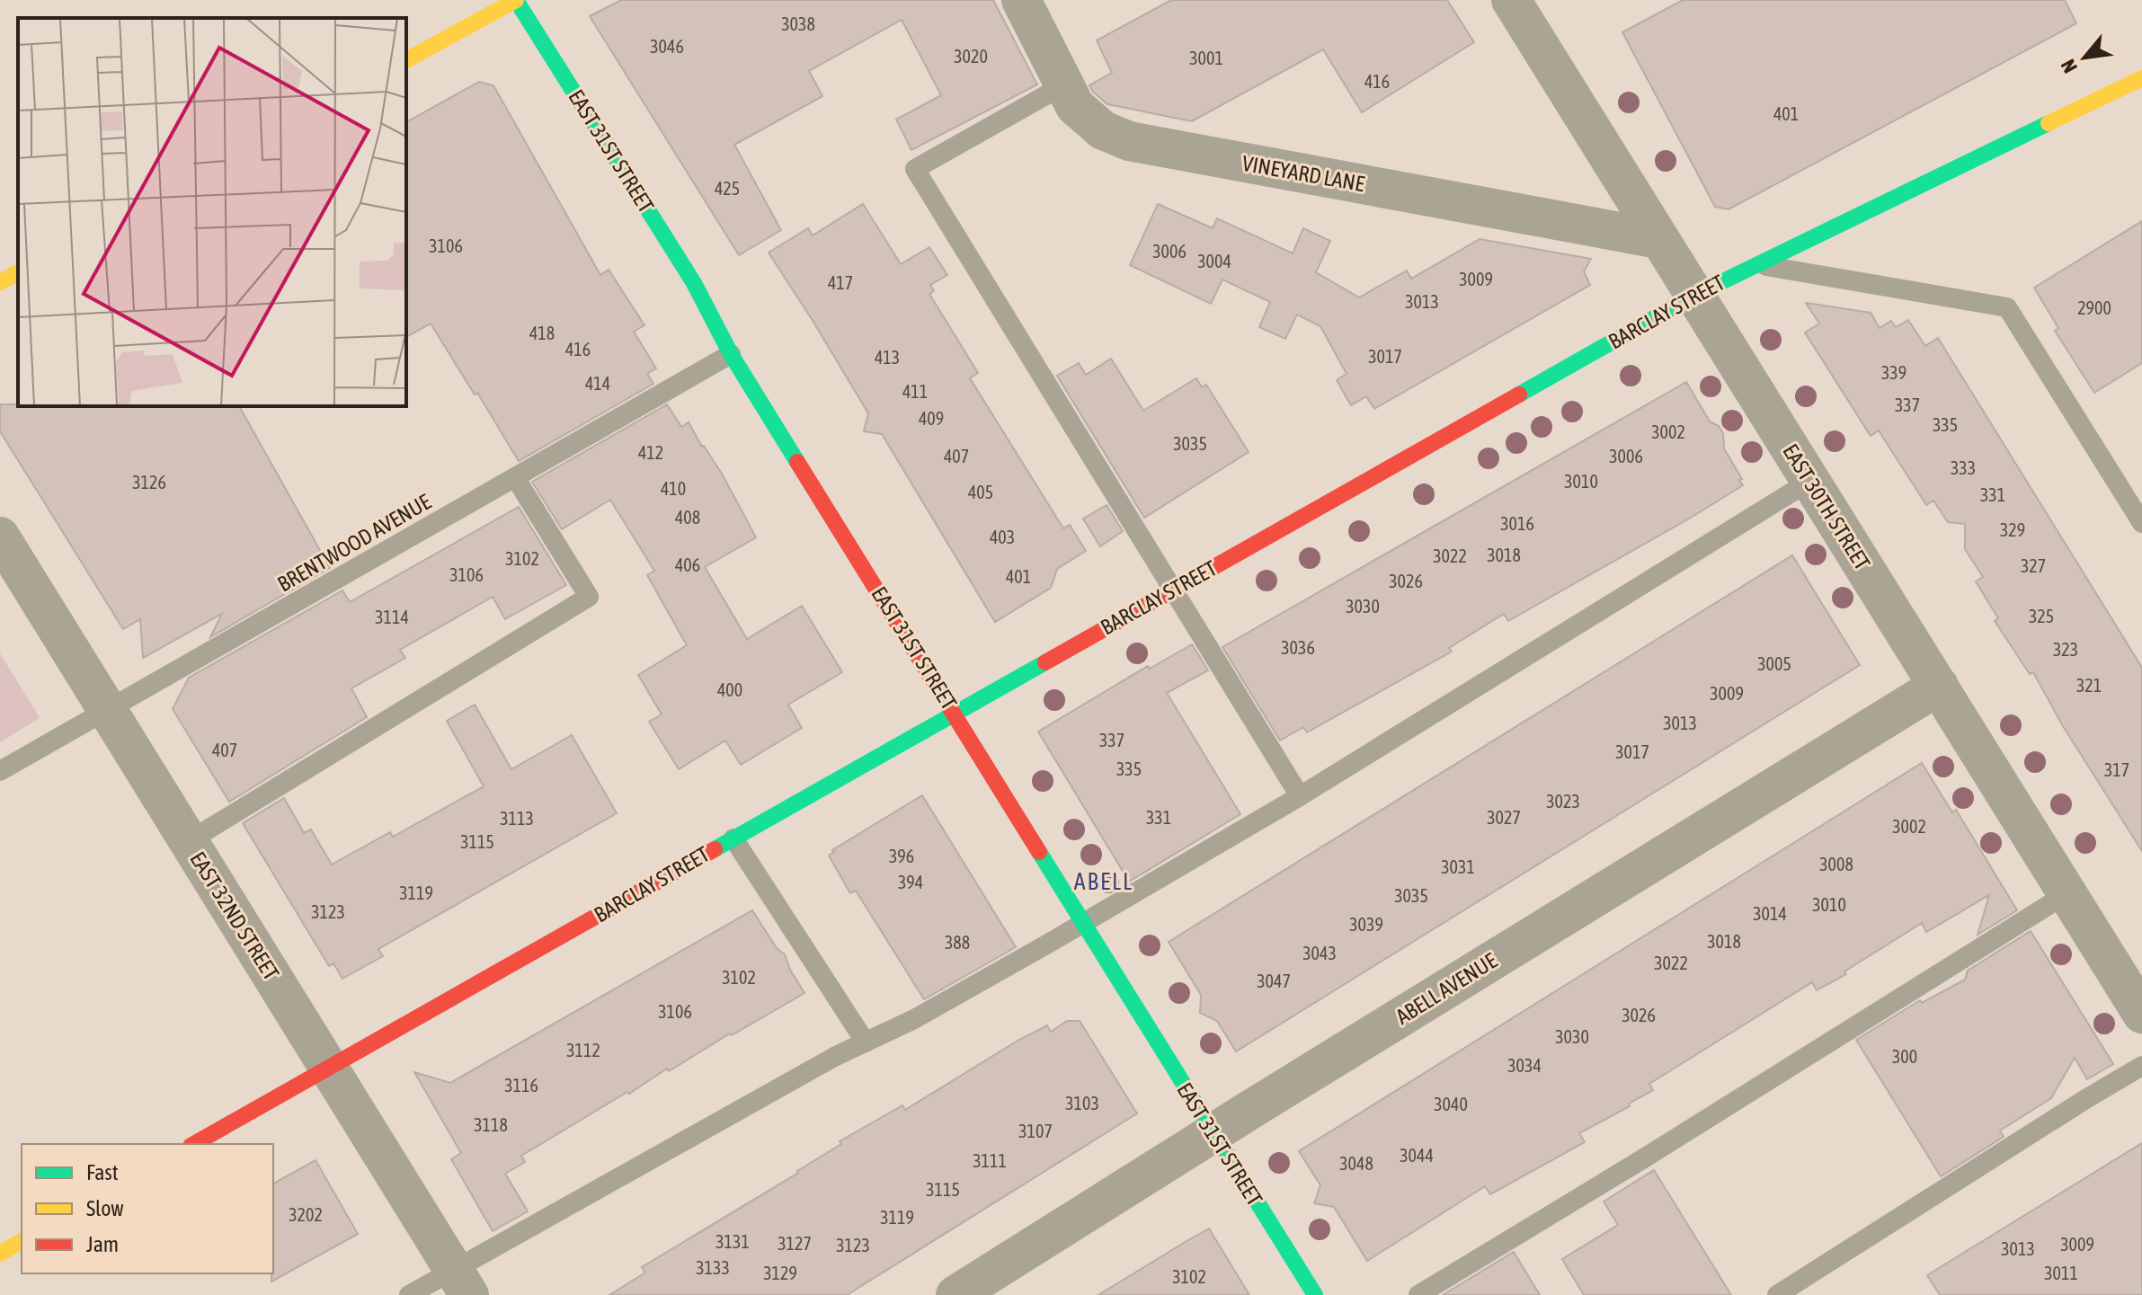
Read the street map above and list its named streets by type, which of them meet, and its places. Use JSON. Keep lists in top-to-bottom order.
{
  "streets": {
    "street": [
      "EAST 31ST STREET",
      "VINEYARD LANE",
      "BARCLAY STREET",
      "EAST 30TH STREET",
      "EAST 32ND STREET",
      "ABELL AVENUE"
    ],
    "lane": ["BRENTWOOD AVENUE"]
  },
  "crossings": [
    ["EAST 31ST STREET", "BARCLAY STREET"],
    ["EAST 31ST STREET", "BRENTWOOD AVENUE"],
    ["EAST 31ST STREET", "ABELL AVENUE"],
    ["VINEYARD LANE", "EAST 30TH STREET"],
    ["BARCLAY STREET", "EAST 30TH STREET"],
    ["BARCLAY STREET", "EAST 32ND STREET"],
    ["EAST 30TH STREET", "ABELL AVENUE"],
    ["BRENTWOOD AVENUE", "EAST 32ND STREET"]
  ],
  "districts": ["ABELL"],
  "house_numbers": [
    "3038",
    "3046",
    "3020",
    "3001",
    "416",
    "401",
    "425",
    "3106",
    "3006",
    "3004",
    "3009",
    "417",
    "3013",
    "2900",
    "418",
    "416",
    "3017",
    "413",
    "339",
    "414",
    "411",
    "337",
    "409",
    "335",
    "3002",
    "3035",
    "412",
    "407",
    "3006",
    "333",
    "3010",
    "3126",
    "410",
    "405",
    "331",
    "408",
    "3016",
    "329",
    "403",
    "3018",
    "3022",
    "3102",
    "406",
    "327",
    "3106",
    "401",
    "3026",
    "3030",
    "325",
    "3114",
    "3036",
    "323",
    "3005",
    "321",
    "400",
    "3009",
    "3013",
    "337",
    "407",
    "3017",
    "335",
    "317",
    "3023",
    "331",
    "3027",
    "3113",
    "3002",
    "3115",
    "396",
    "3008",
    "3031",
    "394",
    "3119",
    "3035",
    "3010",
    "3123",
    "3014",
    "3039",
    "3018",
    "388",
    "3043",
    "3022",
    "3102",
    "3047",
    "3106",
    "3026",
    "3030",
    "3112",
    "300",
    "3034",
    "3116",
    "3103",
    "3040",
    "3118",
    "3107",
    "3044",
    "3111",
    "3048",
    "3115",
    "3202",
    "3119",
    "3131",
    "3127",
    "3009",
    "3123",
    "3013",
    "3133",
    "3129",
    "3011",
    "3102"
  ],
  "legend": ["Fast", "Slow", "Jam"],
  "north": "bottom left"
}
